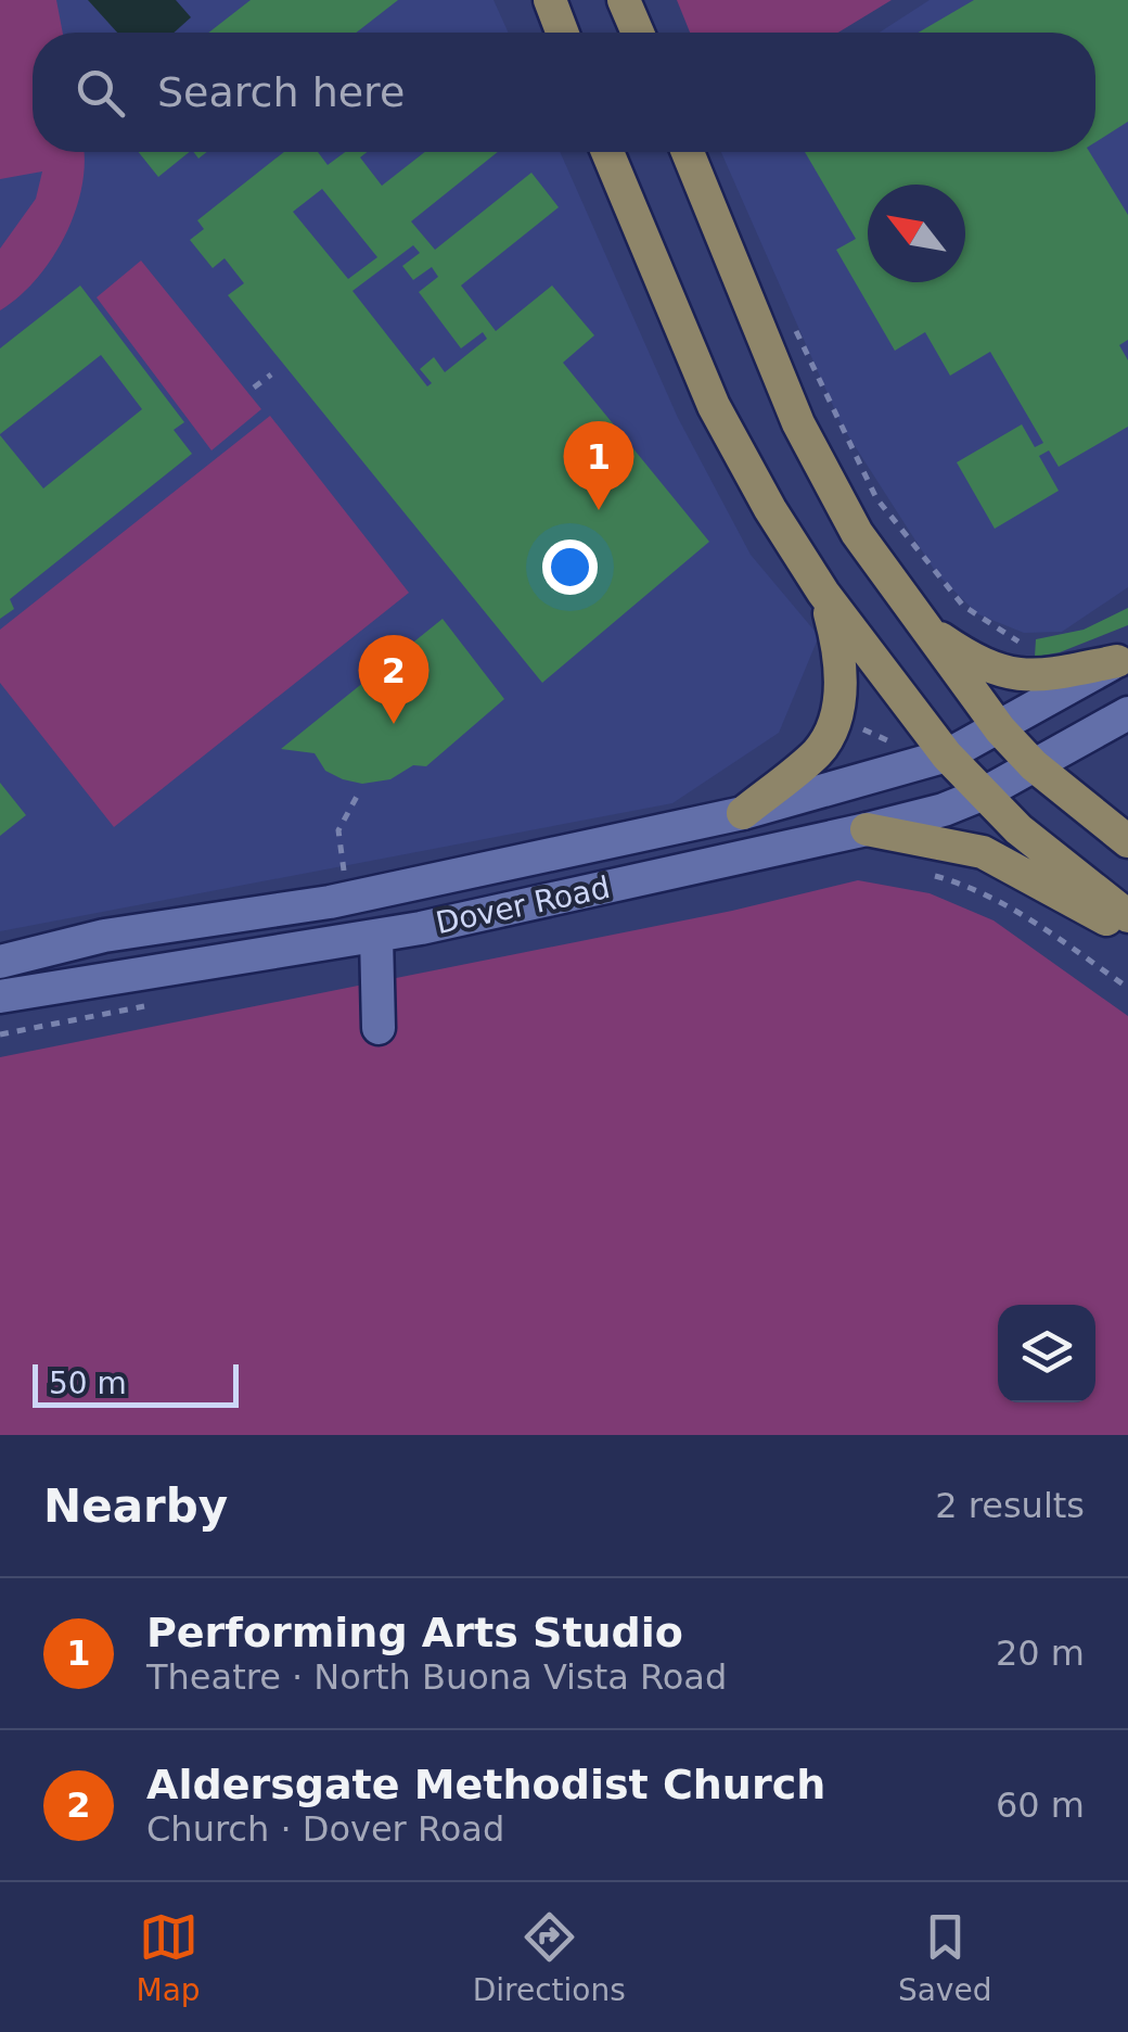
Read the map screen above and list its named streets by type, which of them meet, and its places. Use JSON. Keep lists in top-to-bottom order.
{
  "streets": {
    "street": ["Dover Road"]
  },
  "scale_bar": "50 m",
  "north": "top left",
  "page": {
    "search": "Search here",
    "pins": ["1", "2"],
    "scale": "50 m",
    "heading": ["Nearby", "2 results"],
    "list": [
      {
        "mark": "1",
        "name": "Performing Arts Studio",
        "note": "Theatre · North Buona Vista Road",
        "value": "20 m"
      },
      {
        "mark": "2",
        "name": "Aldersgate Methodist Church",
        "note": "Church · Dover Road",
        "value": "60 m"
      }
    ],
    "nav": ["Map", "Directions", "Saved"]
  }
}
